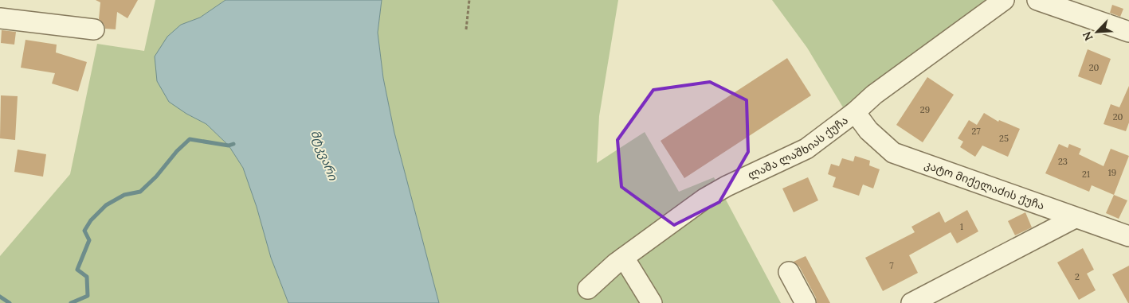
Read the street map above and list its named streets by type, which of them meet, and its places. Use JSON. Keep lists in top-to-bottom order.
{
  "streets": {
    "street": ["ლაშა ლაშხიას ქუჩა", "კატო მიქელაძის ქუჩა"]
  },
  "crossings": [
    ["ლაშა ლაშხიას ქუჩა", "კატო მიქელაძის ქუჩა"]
  ],
  "water": ["მტკვარი"],
  "house_numbers": [
    "20",
    "29",
    "20",
    "27",
    "25",
    "23",
    "19",
    "21",
    "1",
    "7",
    "2"
  ],
  "north": "bottom left"
}
